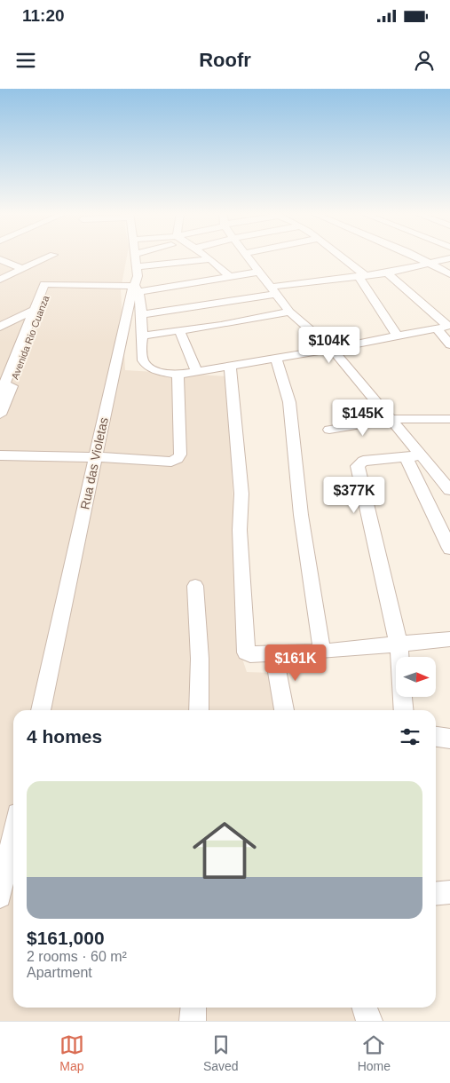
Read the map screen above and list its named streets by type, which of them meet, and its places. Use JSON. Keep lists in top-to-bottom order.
{
  "streets": {
    "street": ["Avenida Rio Cuanza", "Rua das Violetas"]
  },
  "north": "right",
  "page": {
    "status": "11:20",
    "header": "Roofr",
    "price": [
      "$104K",
      "$145K",
      "$377K",
      "$161K"
    ],
    "heading": "4 homes",
    "list": [
      {
        "name": "$161,000",
        "note": "2 rooms · 60 m² · Apartment"
      }
    ],
    "tabs": ["Map", "Saved", "Home"]
  }
}
